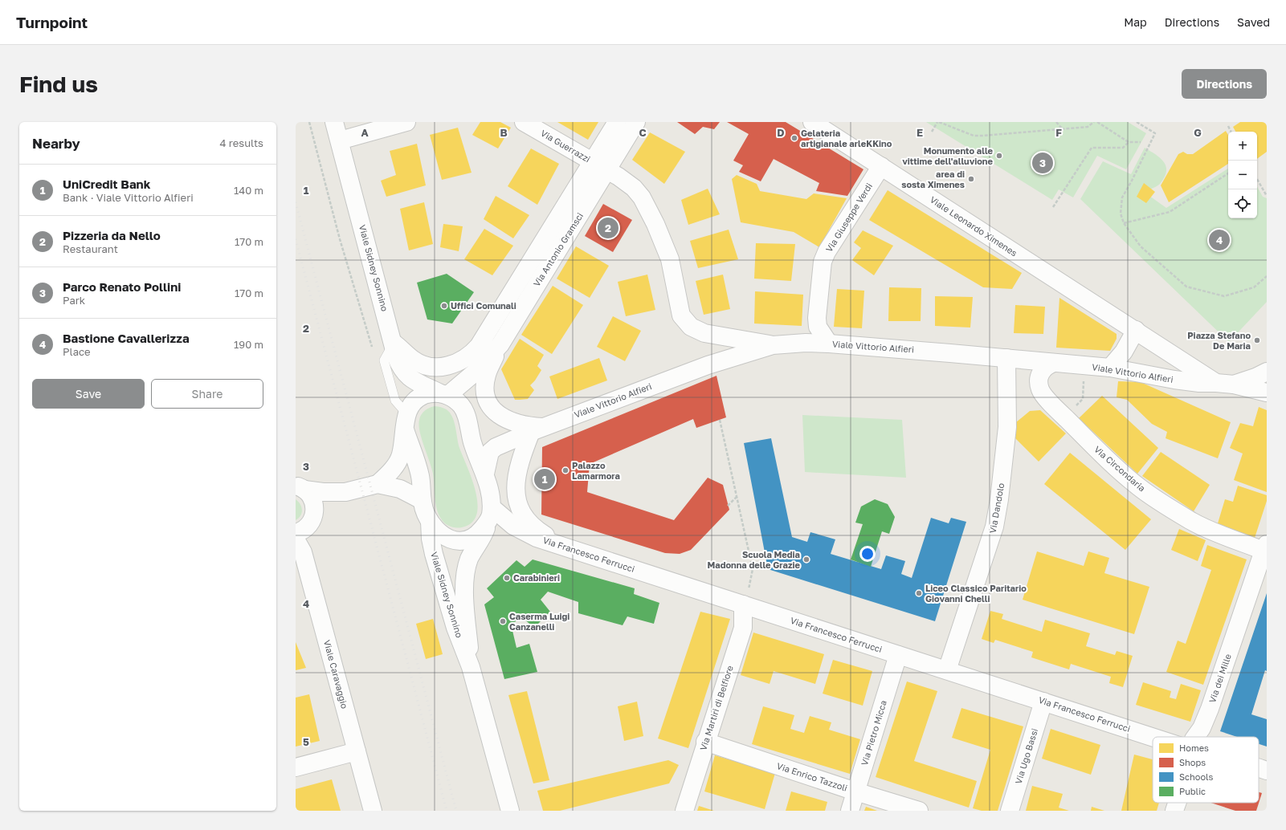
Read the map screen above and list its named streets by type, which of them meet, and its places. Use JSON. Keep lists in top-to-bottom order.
{
  "streets": {
    "street": [
      "Via Guerrazzi",
      "Via Giuseppe Verdi",
      "Viale Leonardo Ximenes",
      "Via Antonio Gramsci",
      "Viale Sidney Sonnino",
      "Viale Vittorio Alfieri",
      "Via Circondaria",
      "Via Dandolo",
      "Via Francesco Ferrucci",
      "Viale Caravaggio",
      "Via dei Mille",
      "Via Martiri di Belfiore",
      "Via Pietro Micca",
      "Via Ugo Bassi",
      "Via Enrico Tazzoli"
    ]
  },
  "crossings": [
    ["Via Guerrazzi", "Via Antonio Gramsci"],
    ["Via Guerrazzi", "Viale Vittorio Alfieri"],
    ["Via Giuseppe Verdi", "Viale Leonardo Ximenes"],
    ["Via Giuseppe Verdi", "Viale Vittorio Alfieri"],
    ["Viale Leonardo Ximenes", "Viale Vittorio Alfieri"],
    ["Via Antonio Gramsci", "Viale Sidney Sonnino"],
    ["Via Antonio Gramsci", "Viale Vittorio Alfieri"],
    ["Viale Sidney Sonnino", "Viale Vittorio Alfieri"],
    ["Viale Sidney Sonnino", "Via Francesco Ferrucci"],
    ["Viale Vittorio Alfieri", "Via Circondaria"],
    ["Viale Vittorio Alfieri", "Via Dandolo"],
    ["Via Circondaria", "Via dei Mille"],
    ["Via Dandolo", "Via Francesco Ferrucci"],
    ["Via Francesco Ferrucci", "Via Martiri di Belfiore"],
    ["Via Francesco Ferrucci", "Via Pietro Micca"],
    ["Via Francesco Ferrucci", "Via Ugo Bassi"],
    ["Via Martiri di Belfiore", "Via Enrico Tazzoli"],
    ["Via Pietro Micca", "Via Enrico Tazzoli"]
  ],
  "places": [
    "Gelateria artigianale arleKKino",
    "Monumento alle vittime dell'alluvione",
    "area di sosta Ximenes",
    "Uffici Comunali",
    "Piazza Stefano De Maria",
    "Palazzo Lamarmora",
    "Scuola Media Madonna delle Grazie",
    "Carabinieri",
    "Liceo Classico Paritario Giovanni Chelli",
    "Caserma Luigi Canzanelli"
  ],
  "legend": [
    "Homes",
    "Shops",
    "Schools",
    "Public"
  ],
  "page": {
    "header": "Turnpoint",
    "nav": ["Map", "Directions", "Saved"],
    "buttons": [
      "Directions",
      ["Save", "Share"]
    ],
    "title": "Find us",
    "heading": ["Nearby", "4 results"],
    "map_buttons": ["+", "−"],
    "pins": [
      "3",
      "2",
      "4",
      "1"
    ],
    "list": [
      {
        "mark": "1",
        "name": "UniCredit Bank",
        "note": "Bank · Viale Vittorio Alfieri",
        "value": "140 m"
      },
      {
        "mark": "2",
        "name": "Pizzeria da Nello",
        "note": "Restaurant",
        "value": "170 m"
      },
      {
        "mark": "3",
        "name": "Parco Renato Pollini",
        "note": "Park",
        "value": "170 m"
      },
      {
        "mark": "4",
        "name": "Bastione Cavallerizza",
        "note": "Place",
        "value": "190 m"
      }
    ]
  },
  "grid": {
    "columns": [
      "A",
      "B",
      "C",
      "D",
      "E",
      "F",
      "G"
    ],
    "rows": [
      "1",
      "2",
      "3",
      "4",
      "5"
    ]
  }
}
